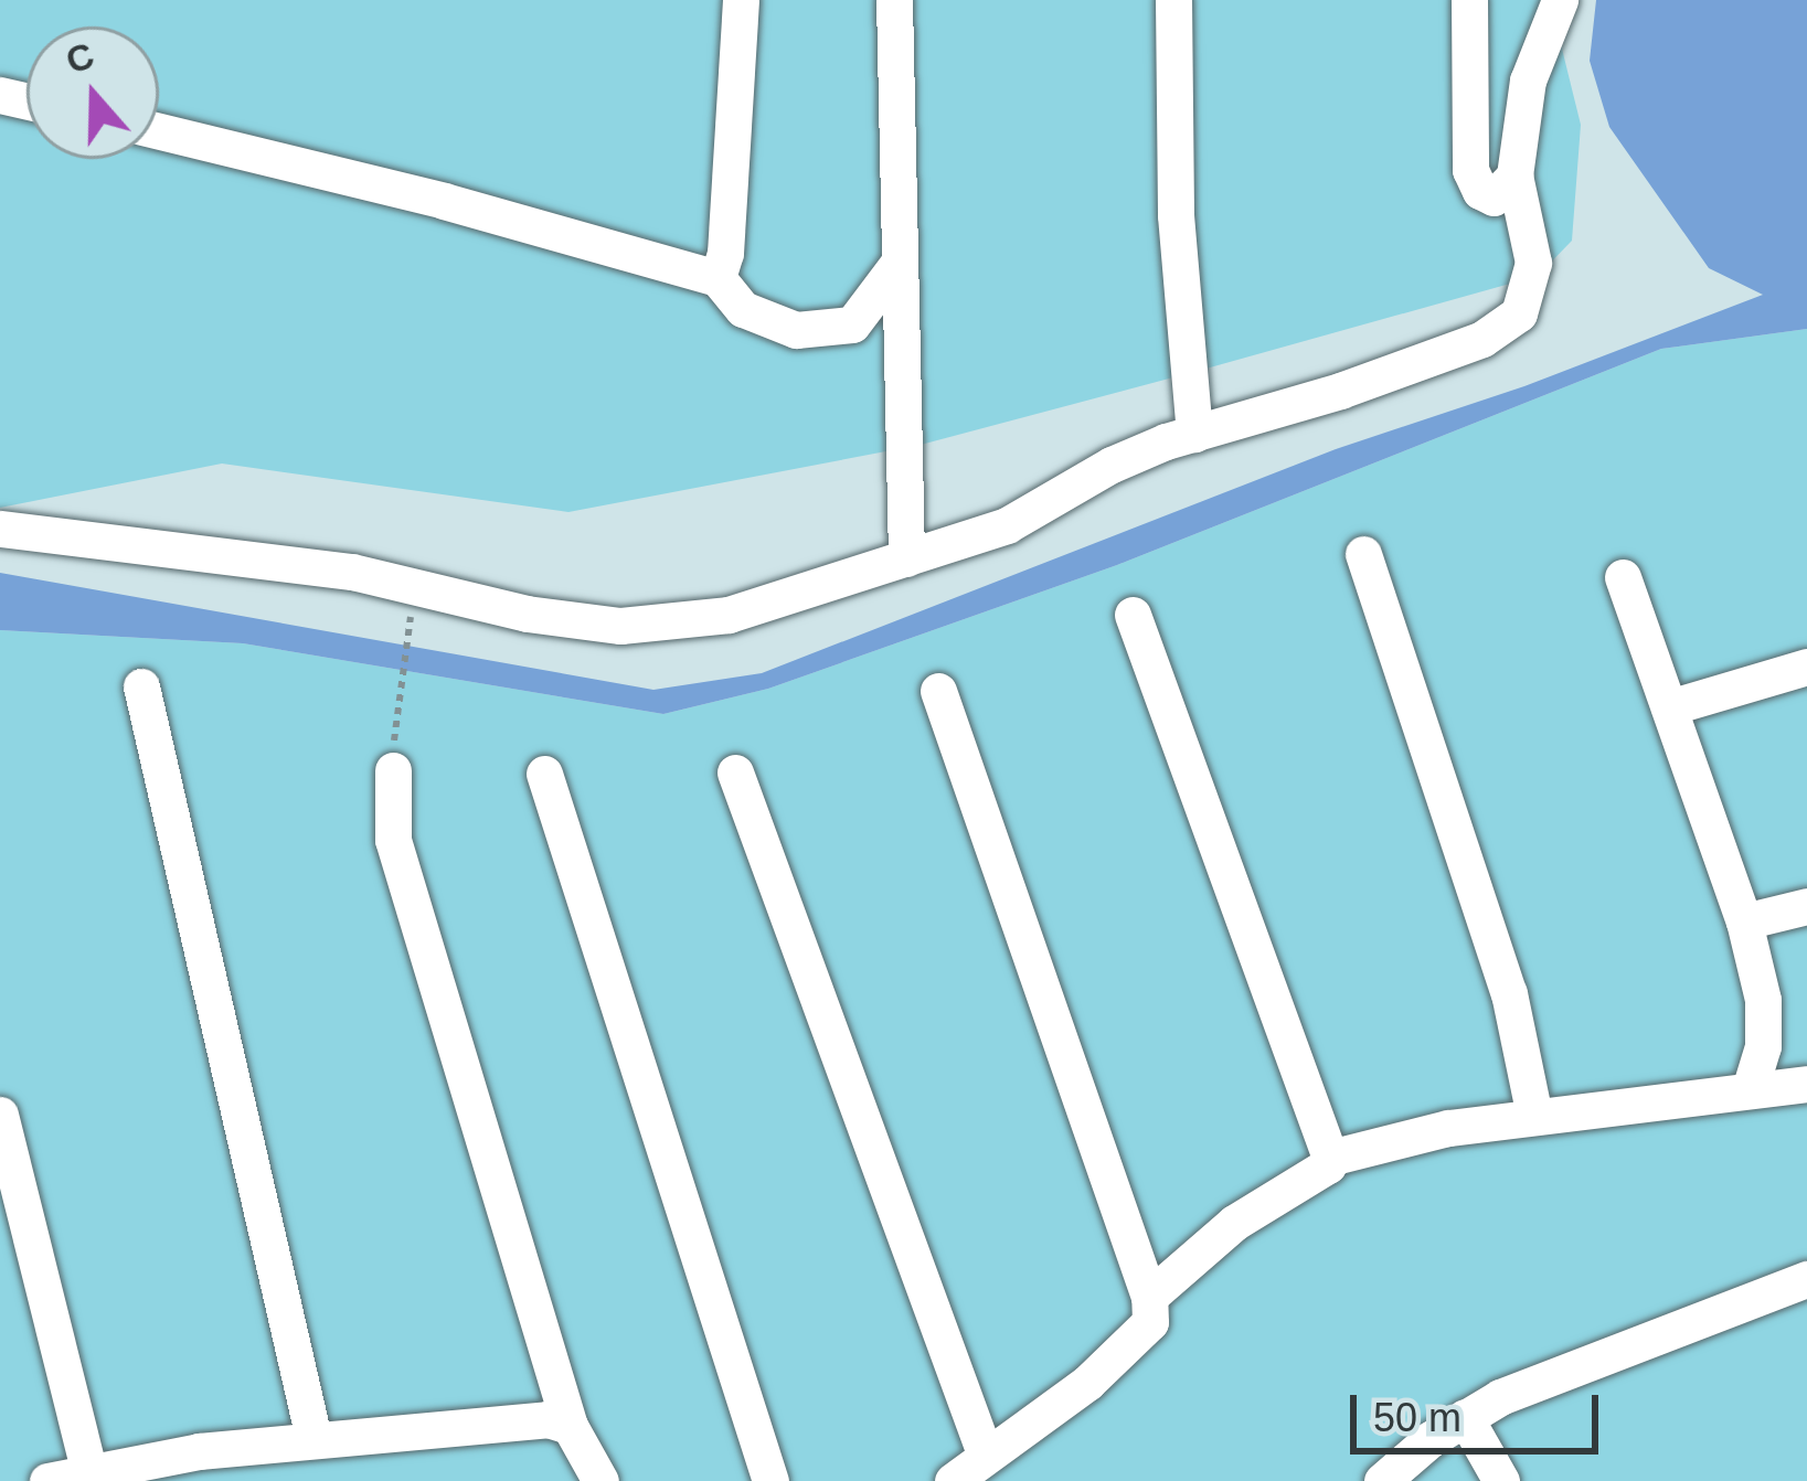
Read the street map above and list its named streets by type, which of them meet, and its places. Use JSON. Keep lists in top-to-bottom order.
{
  "scale_bar": "50 m",
  "north": "top"
}
